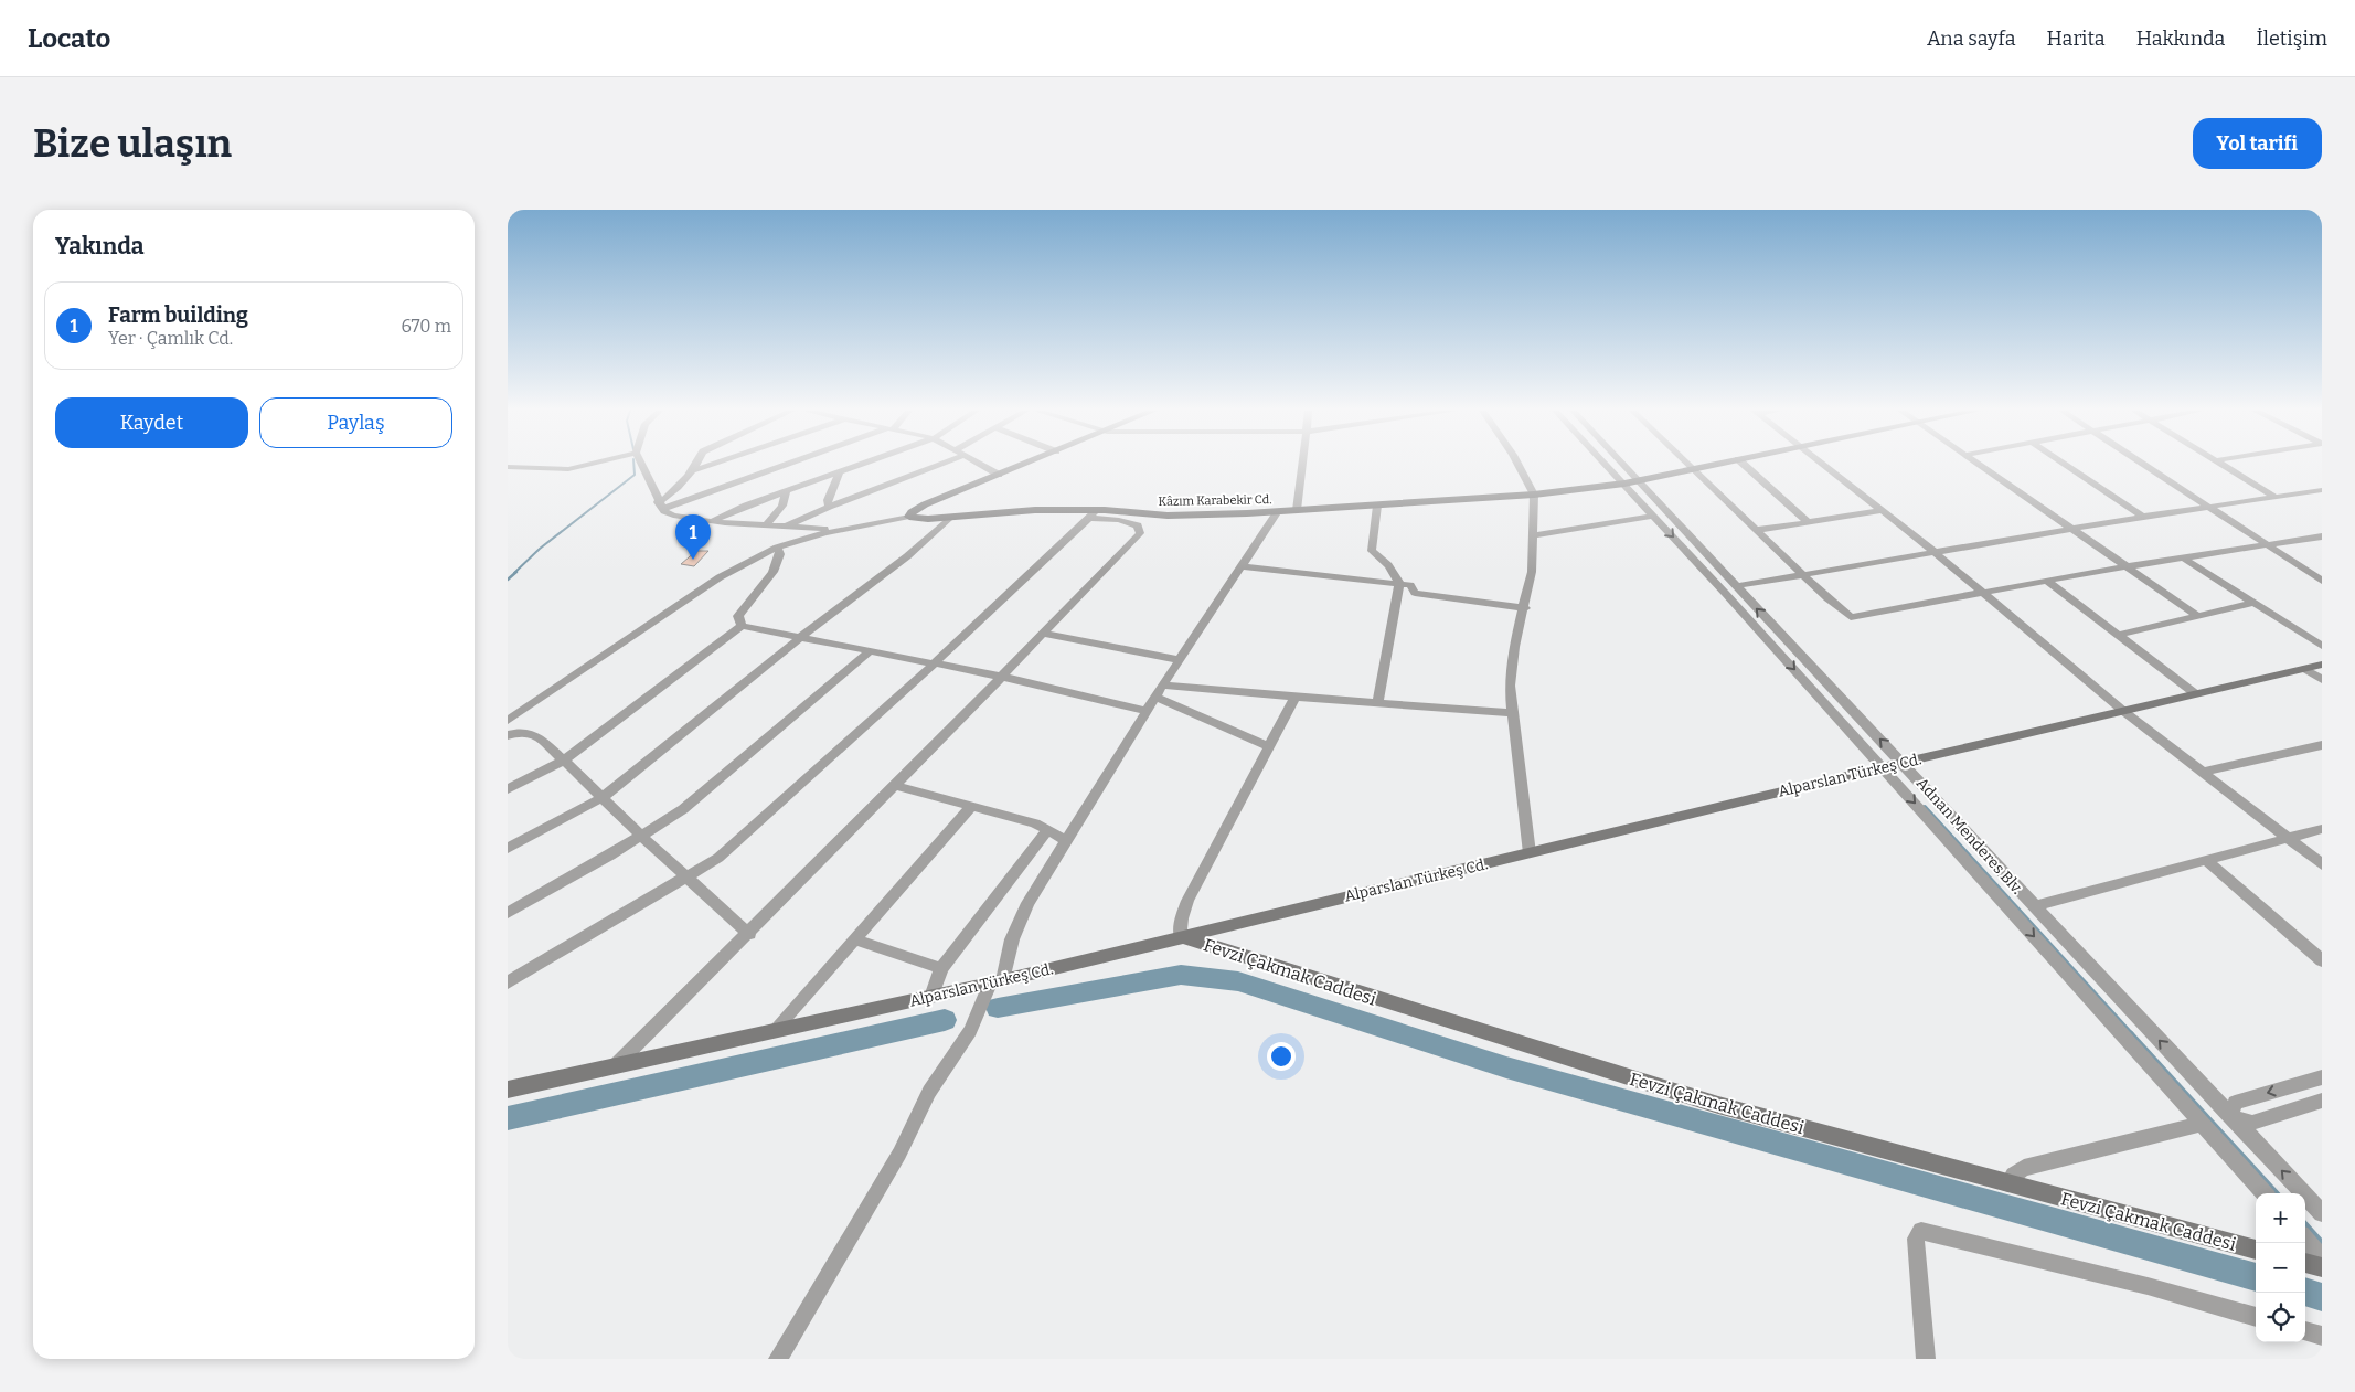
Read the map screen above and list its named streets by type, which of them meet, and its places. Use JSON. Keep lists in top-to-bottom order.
{
  "streets": {
    "street": [
      "Kâzım Karabekir Cd.",
      "Alparslan Türkeş Cd.",
      "Adnan Menderes Blv.",
      "Fevzi Çakmak Caddesi"
    ]
  },
  "crossings": [
    ["Kâzım Karabekir Cd.", "Adnan Menderes Blv."],
    ["Alparslan Türkeş Cd.", "Adnan Menderes Blv."],
    ["Alparslan Türkeş Cd.", "Fevzi Çakmak Caddesi"]
  ],
  "page": {
    "header": "Locato",
    "nav": [
      "Ana sayfa",
      "Harita",
      "Hakkında",
      "İletişim"
    ],
    "buttons": [
      "Yol tarifi",
      ["Kaydet", "Paylaş"]
    ],
    "title": "Bize ulaşın",
    "heading": "Yakında",
    "list": [
      {
        "mark": "1",
        "name": "Farm building",
        "note": "Yer · Çamlık Cd.",
        "value": "670 m"
      }
    ],
    "pins": "1",
    "map_buttons": ["+", "−"]
  }
}
